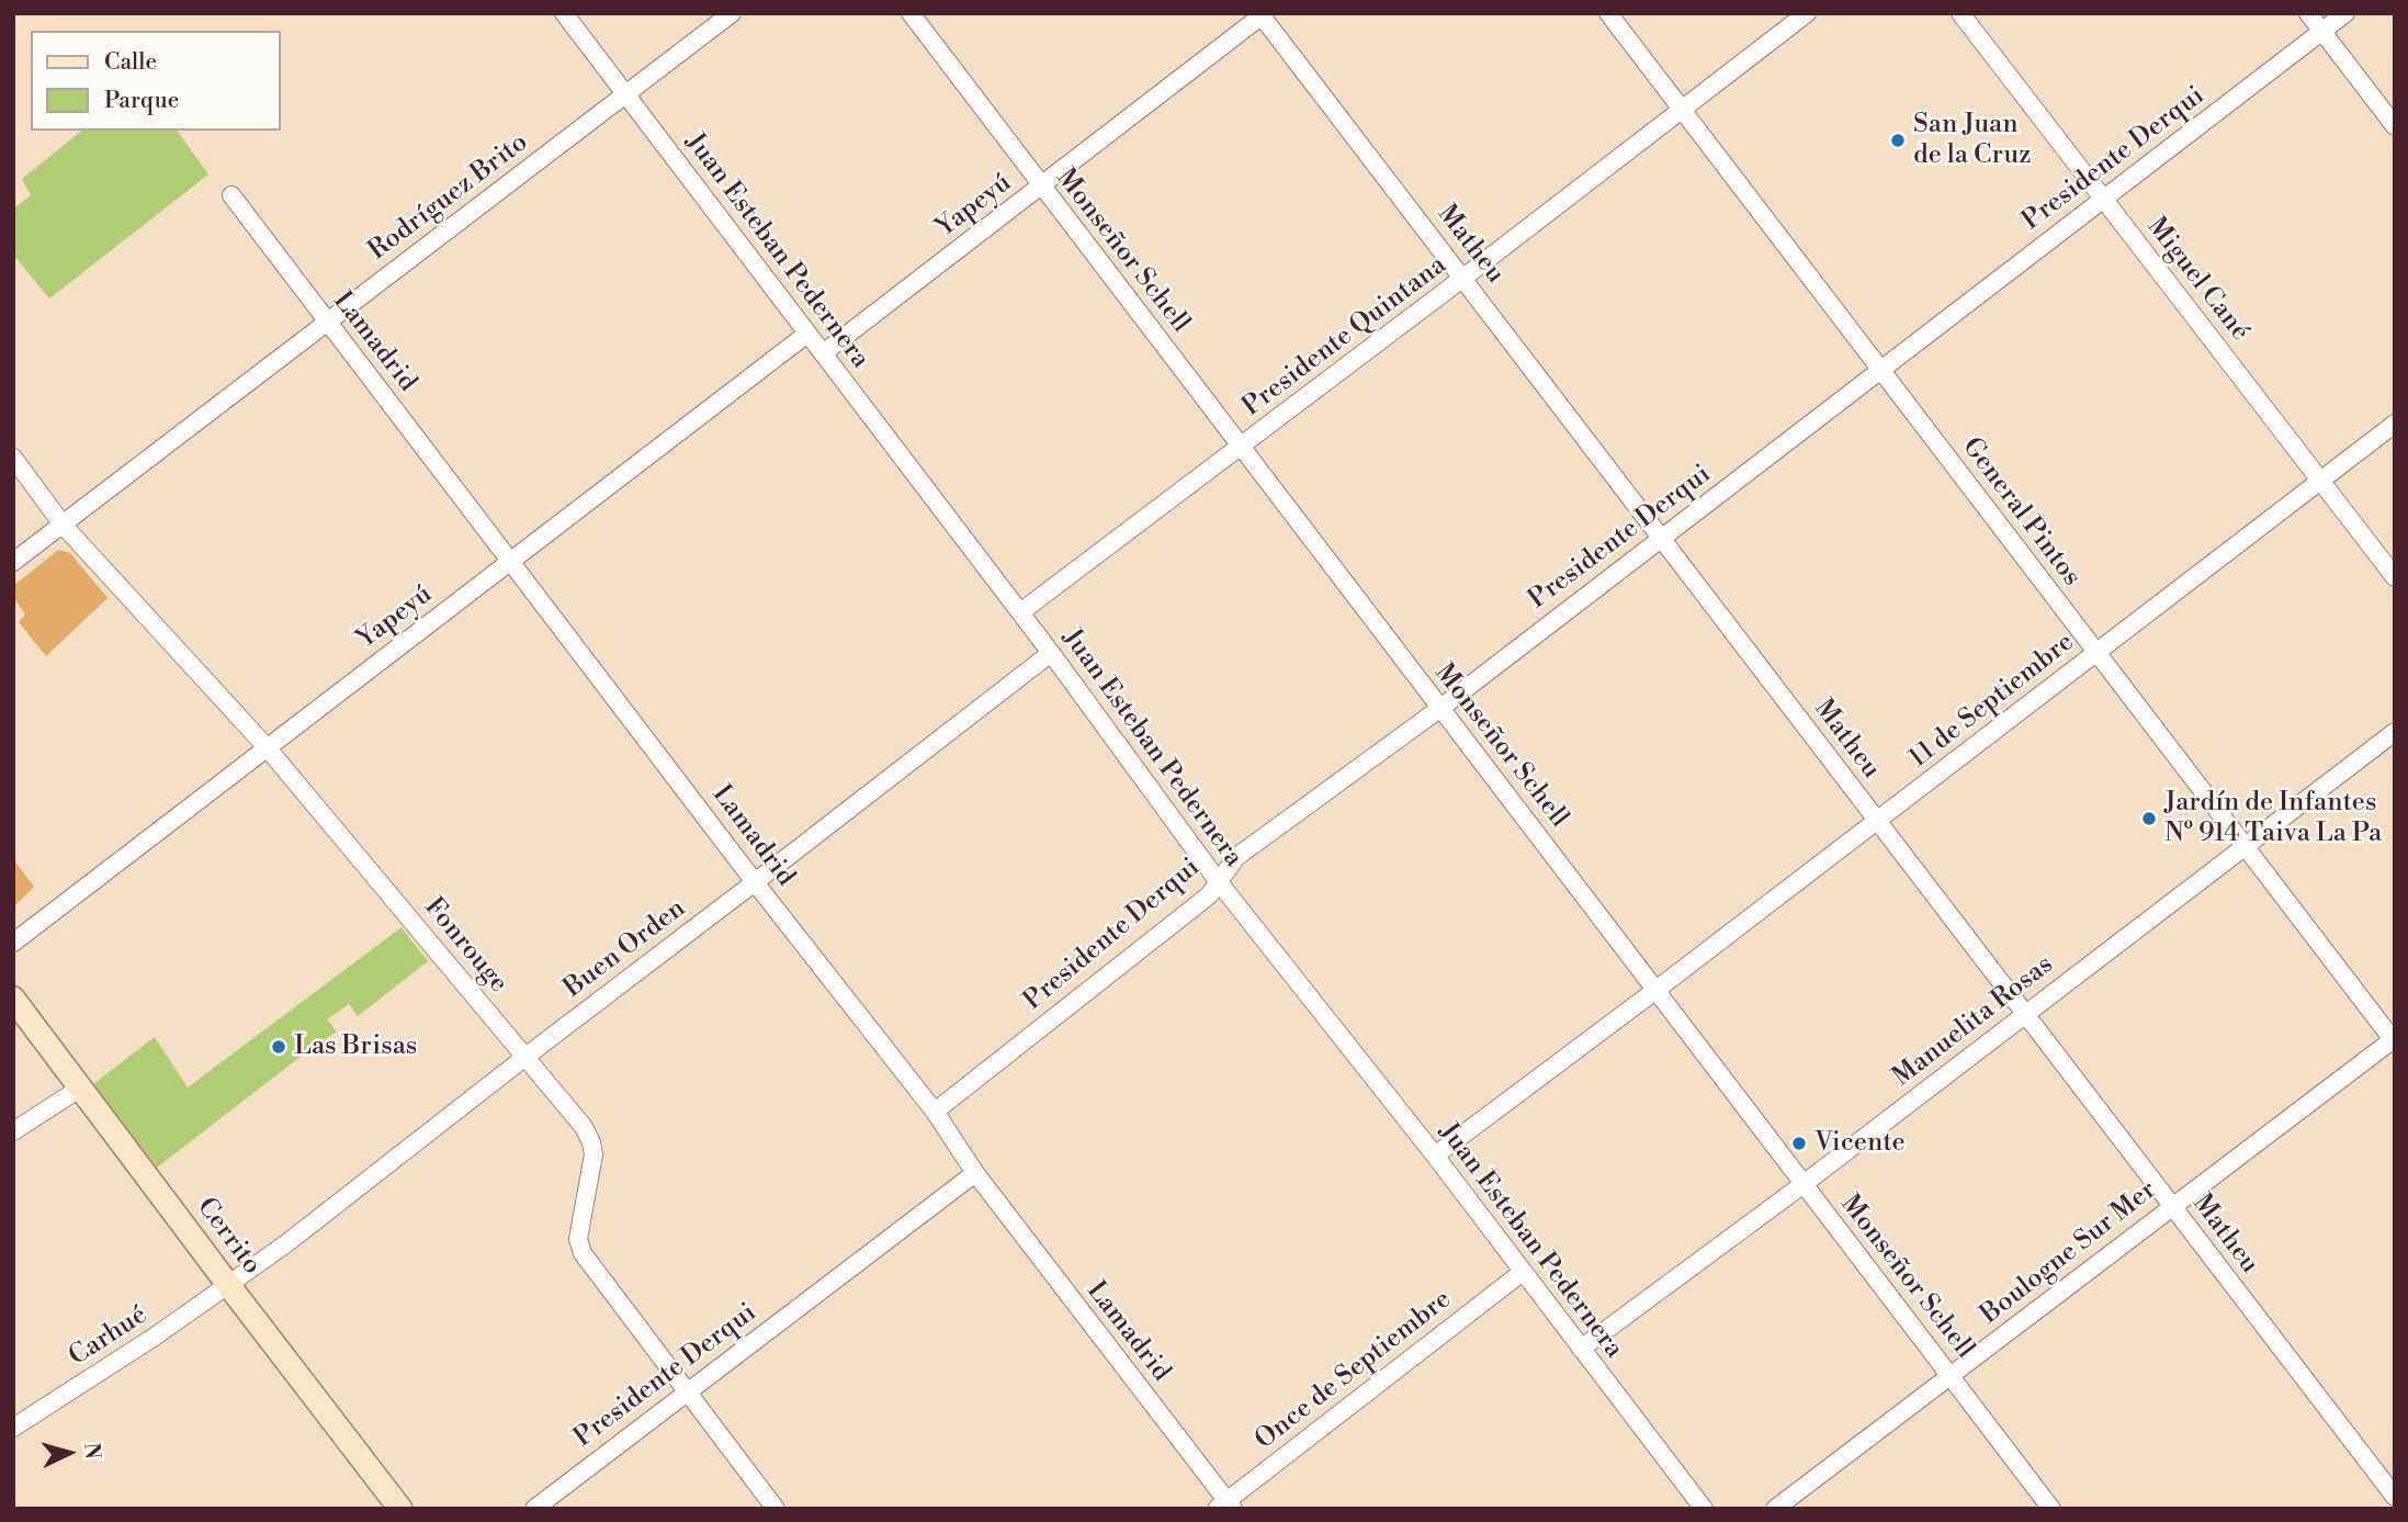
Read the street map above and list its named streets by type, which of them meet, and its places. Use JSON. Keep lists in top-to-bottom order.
{
  "streets": {
    "main road": ["Cerrito"],
    "street": [
      "Presidente Derqui",
      "Rodríguez Brito",
      "Yapeyú",
      "Matheu",
      "Juan Esteban Pedernera",
      "Monseñor Schell",
      "Miguel Cané",
      "Presidente Quintana",
      "Lamadrid",
      "General Pintos",
      "11 de Septiembre",
      "Fonrouge",
      "Buen Orden",
      "Manuelita Rosas",
      "Boulogne Sur Mer",
      "Carhué",
      "Once de Septiembre"
    ]
  },
  "crossings": [
    ["Presidente Derqui", "Matheu"],
    ["Presidente Derqui", "Juan Esteban Pedernera"],
    ["Presidente Derqui", "Monseñor Schell"],
    ["Presidente Derqui", "Miguel Cané"],
    ["Presidente Derqui", "Lamadrid"],
    ["Presidente Derqui", "General Pintos"],
    ["Presidente Derqui", "Fonrouge"],
    ["Rodríguez Brito", "Juan Esteban Pedernera"],
    ["Rodríguez Brito", "Lamadrid"],
    ["Rodríguez Brito", "Fonrouge"],
    ["Yapeyú", "Matheu"],
    ["Yapeyú", "Juan Esteban Pedernera"],
    ["Yapeyú", "Monseñor Schell"],
    ["Yapeyú", "Lamadrid"],
    ["Yapeyú", "Fonrouge"],
    ["Matheu", "Presidente Quintana"],
    ["Matheu", "11 de Septiembre"],
    ["Matheu", "Manuelita Rosas"],
    ["Matheu", "Boulogne Sur Mer"],
    ["Juan Esteban Pedernera", "Presidente Quintana"],
    ["Juan Esteban Pedernera", "11 de Septiembre"],
    ["Juan Esteban Pedernera", "Buen Orden"],
    ["Juan Esteban Pedernera", "Manuelita Rosas"],
    ["Juan Esteban Pedernera", "Once de Septiembre"],
    ["Monseñor Schell", "Presidente Quintana"],
    ["Monseñor Schell", "11 de Septiembre"],
    ["Monseñor Schell", "Manuelita Rosas"],
    ["Monseñor Schell", "Boulogne Sur Mer"],
    ["Miguel Cané", "11 de Septiembre"],
    ["Presidente Quintana", "General Pintos"],
    ["Lamadrid", "Buen Orden"],
    ["Lamadrid", "Once de Septiembre"],
    ["General Pintos", "11 de Septiembre"],
    ["General Pintos", "Manuelita Rosas"],
    ["General Pintos", "Boulogne Sur Mer"],
    ["Fonrouge", "Buen Orden"],
    ["Buen Orden", "Cerrito"],
    ["Buen Orden", "Carhué"],
    ["Cerrito", "Carhué"]
  ],
  "places": [
    "San Juan de la Cruz",
    "Jardín de Infantes Nº 914 Taiva La Pa",
    "Las Brisas",
    "Vicente"
  ],
  "legend": ["Calle", "Parque"],
  "north": "right"
}
